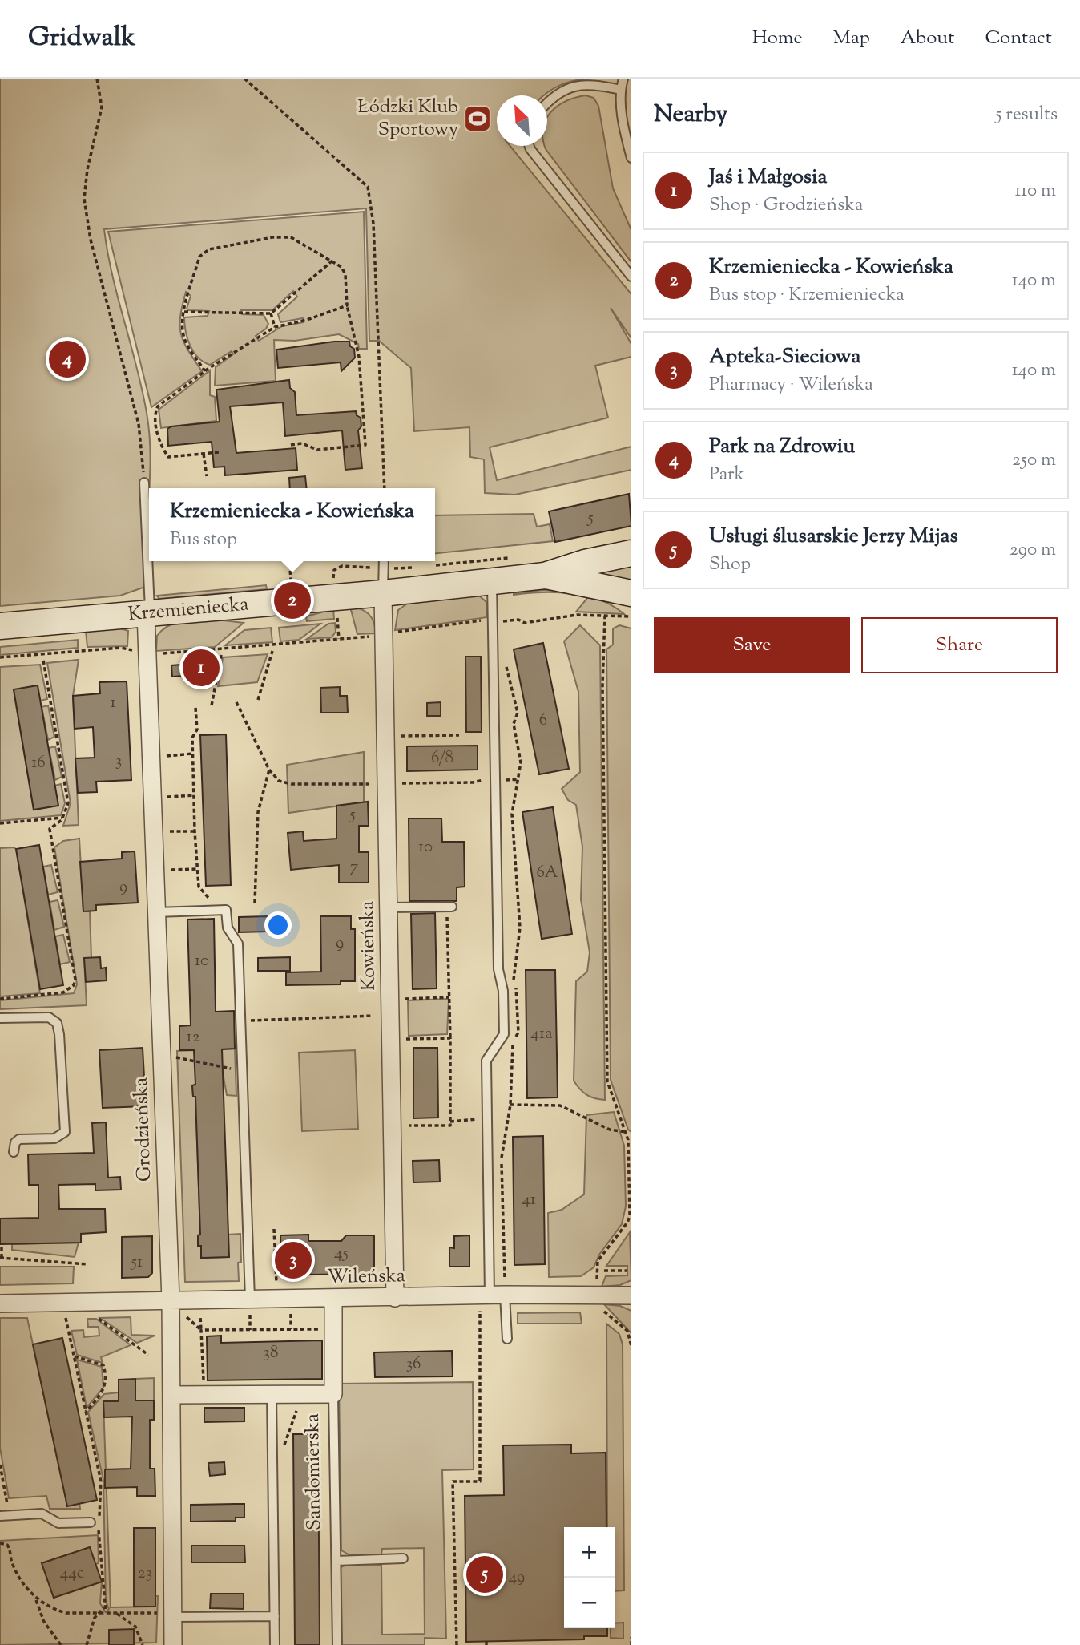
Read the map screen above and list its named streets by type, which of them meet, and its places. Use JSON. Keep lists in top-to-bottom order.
{
  "streets": {
    "main road": ["Krzemieniecka"],
    "street": [
      "Kowieńska",
      "Grodzieńska",
      "Wileńska",
      "Sandomierska"
    ]
  },
  "crossings": [
    ["Krzemieniecka", "Kowieńska"],
    ["Krzemieniecka", "Grodzieńska"],
    ["Kowieńska", "Wileńska"],
    ["Grodzieńska", "Wileńska"],
    ["Wileńska", "Sandomierska"]
  ],
  "places": {
    "sports": ["Łódzki Klub Sportowy"]
  },
  "house_numbers": [
    "5",
    "1",
    "6",
    "6/8",
    "3",
    "16",
    "5",
    "10",
    "7",
    "6A",
    "9",
    "9",
    "10",
    "41a",
    "12",
    "41",
    "45",
    "51",
    "38",
    "36",
    "44c",
    "23",
    "49"
  ],
  "north": "top left",
  "page": {
    "header": "Gridwalk",
    "nav": [
      "Home",
      "Map",
      "About",
      "Contact"
    ],
    "heading": ["Nearby", "5 results"],
    "list": [
      {
        "mark": "1",
        "name": "Jaś i Małgosia",
        "note": "Shop · Grodzieńska",
        "value": "110 m"
      },
      {
        "mark": "2",
        "name": "Krzemieniecka - Kowieńska",
        "note": "Bus stop · Krzemieniecka",
        "value": "140 m"
      },
      {
        "mark": "3",
        "name": "Apteka-Sieciowa",
        "note": "Pharmacy · Wileńska",
        "value": "140 m"
      },
      {
        "mark": "4",
        "name": "Park na Zdrowiu",
        "note": "Park",
        "value": "250 m"
      },
      {
        "mark": "5",
        "name": "Usługi ślusarskie Jerzy Mijas",
        "note": "Shop",
        "value": "290 m"
      }
    ],
    "pins": [
      "4",
      "2",
      "1",
      "3",
      "5"
    ],
    "popup": ["Krzemieniecka - Kowieńska", "Bus stop"],
    "buttons": ["Save", "Share"],
    "map_buttons": ["+", "−"]
  }
}
